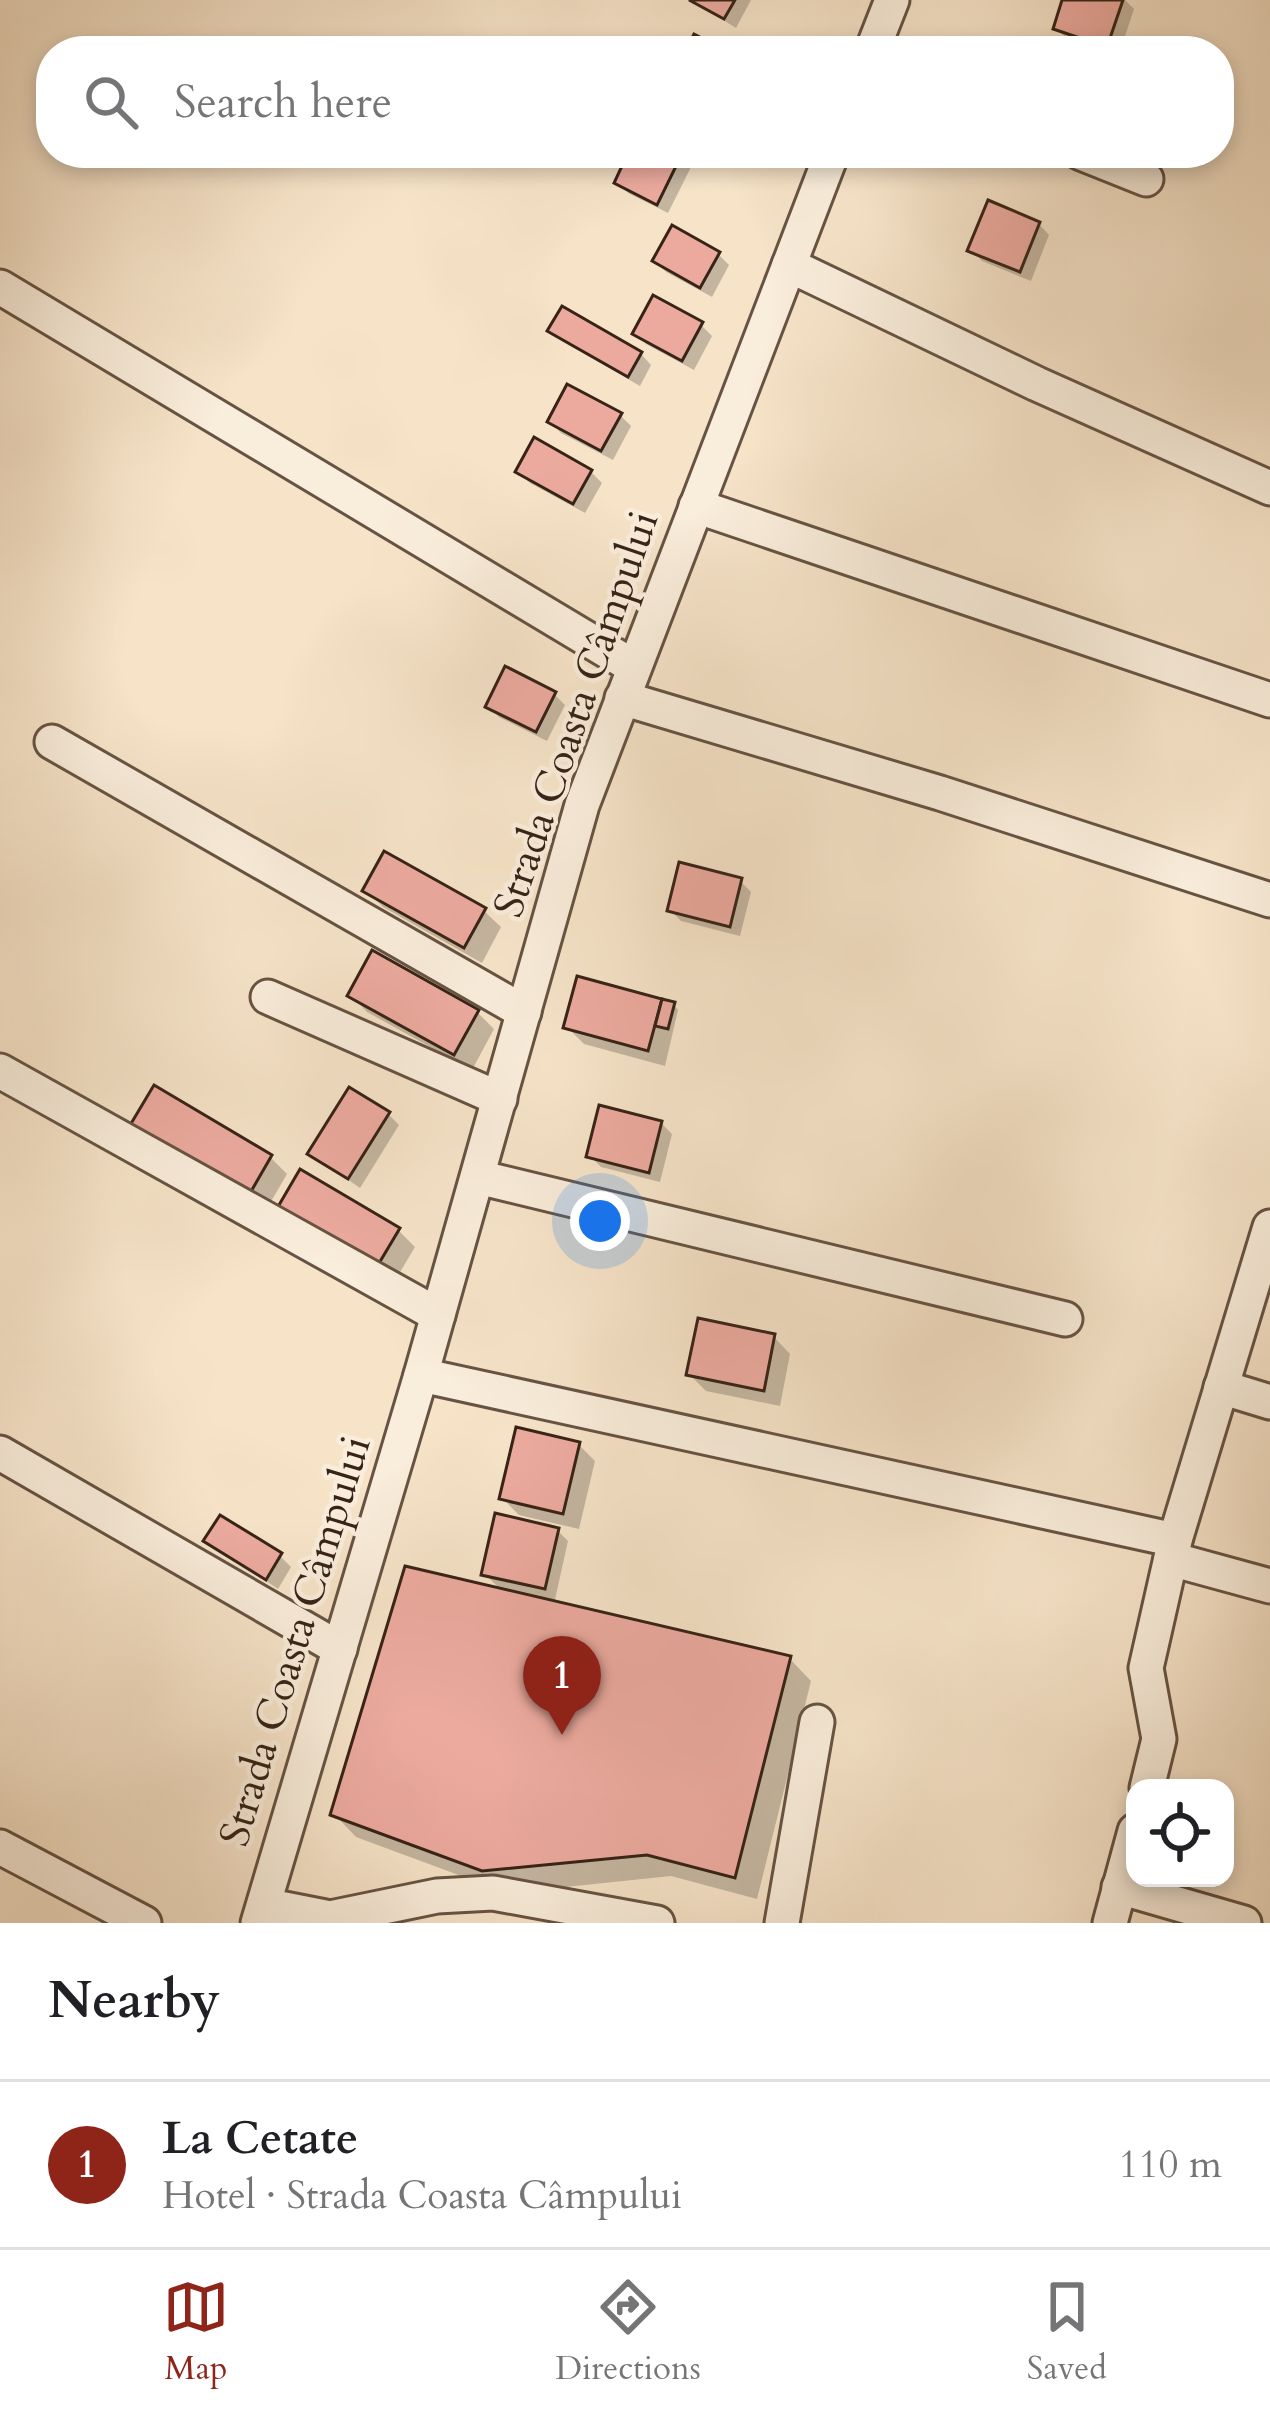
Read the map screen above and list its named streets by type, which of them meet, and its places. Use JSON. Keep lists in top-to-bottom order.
{
  "streets": {
    "street": ["Strada Coasta Câmpului"]
  },
  "page": {
    "search": "Search here",
    "pins": "1",
    "heading": "Nearby",
    "list": [
      {
        "mark": "1",
        "name": "La Cetate",
        "note": "Hotel · Strada Coasta Câmpului",
        "value": "110 m"
      }
    ],
    "nav": ["Map", "Directions", "Saved"]
  }
}
